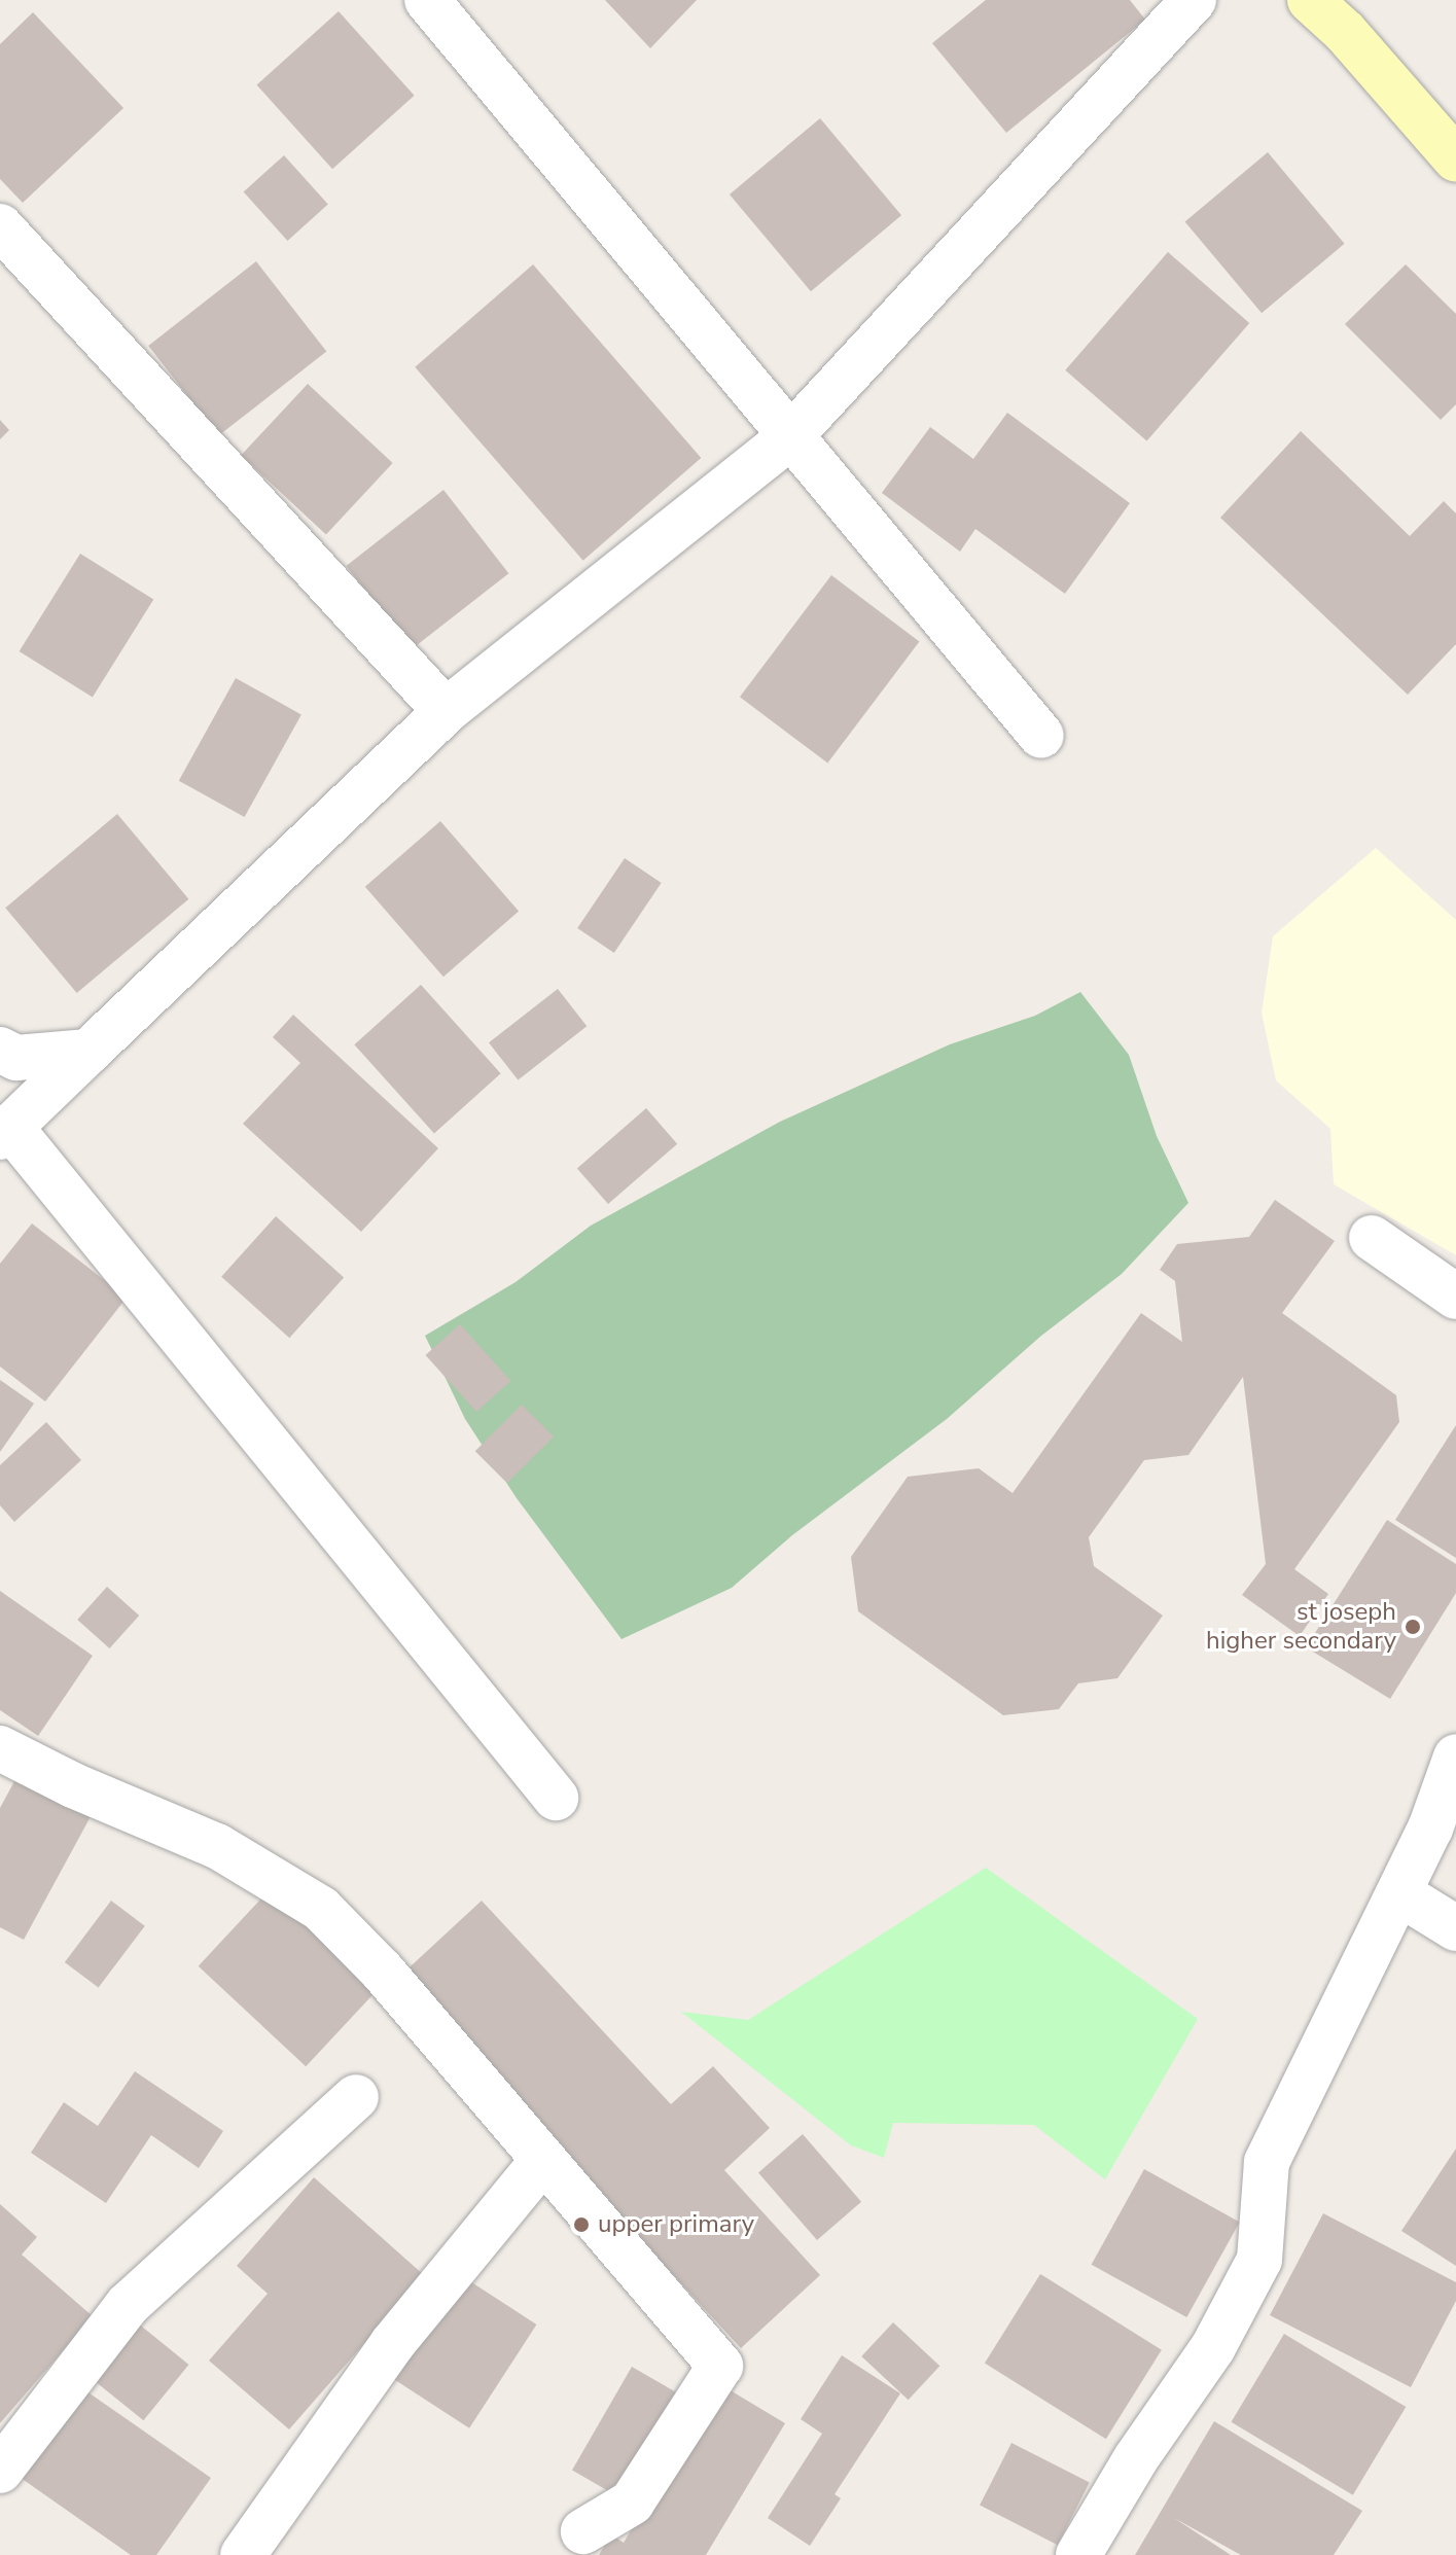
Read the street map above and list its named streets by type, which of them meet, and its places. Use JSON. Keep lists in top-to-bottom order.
{
  "places": ["st joseph higher secondary", "upper primary"]
}
